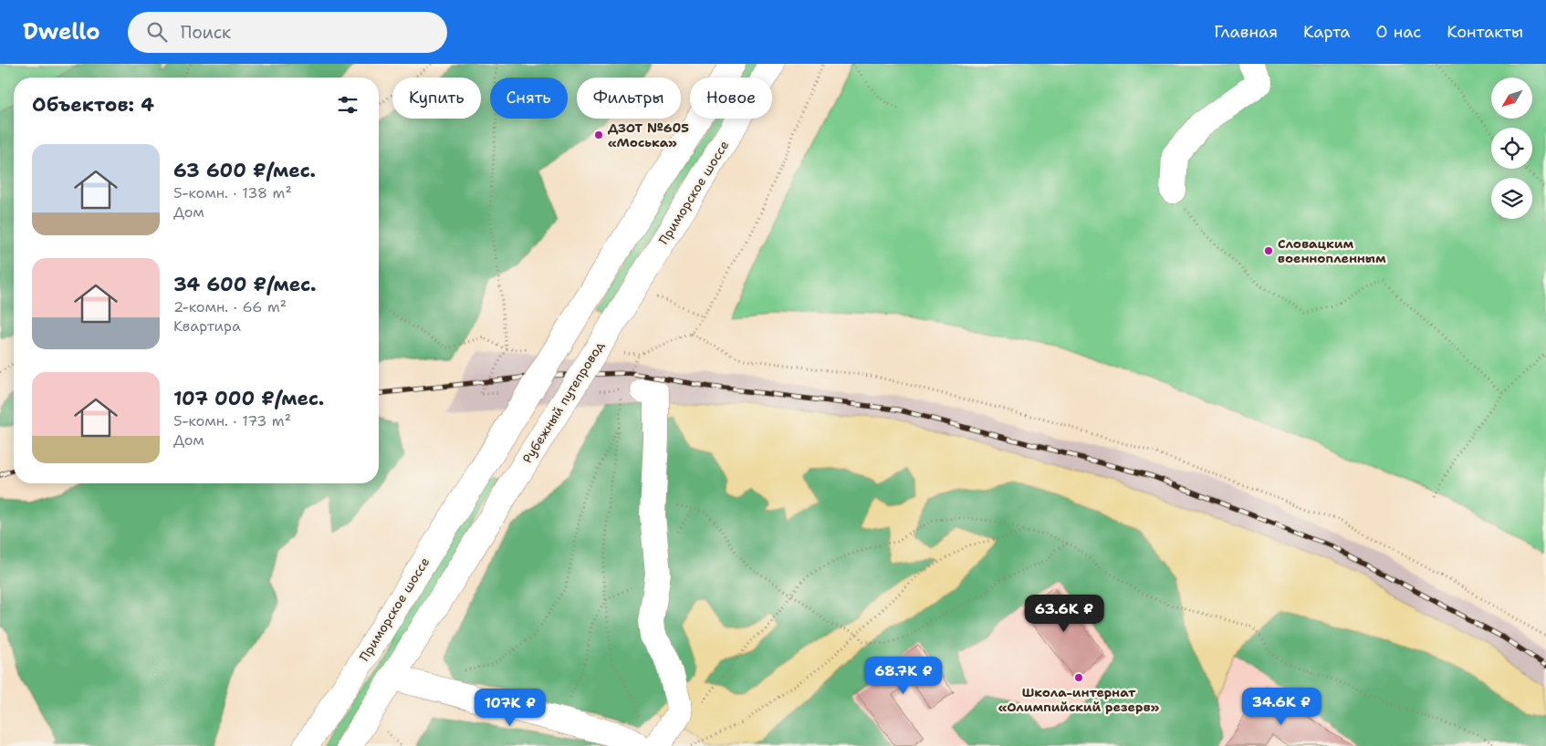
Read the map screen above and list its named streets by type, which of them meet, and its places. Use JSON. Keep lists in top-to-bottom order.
{
  "streets": {
    "main road": ["Приморское шоссе", "Рубежный путепровод"]
  },
  "crossings": [
    ["Приморское шоссе", "Рубежный путепровод"]
  ],
  "places": ["ДЗОТ №605 «Моська»", "Словацким военнопленным", "Школа-интернат «Олимпийский резерв»"],
  "north": "bottom left",
  "page": {
    "header": "Dwello",
    "search": "Поиск",
    "nav": [
      "Главная",
      "Карта",
      "О нас",
      "Контакты"
    ],
    "chip": [
      "Купить",
      "Снять",
      "Фильтры",
      "Новое"
    ],
    "heading": "Объектов: 4",
    "list": [
      {
        "name": "63 600 ₽/мес.",
        "note": "5-комн. · 138 m² · Дом"
      },
      {
        "name": "34 600 ₽/мес.",
        "note": "2-комн. · 66 m² · Квартира"
      },
      {
        "name": "107 000 ₽/мес.",
        "note": "5-комн. · 173 m² · Дом"
      }
    ],
    "price": [
      "63.6K ₽",
      "68.7K ₽",
      "34.6K ₽",
      "107K ₽"
    ]
  }
}
